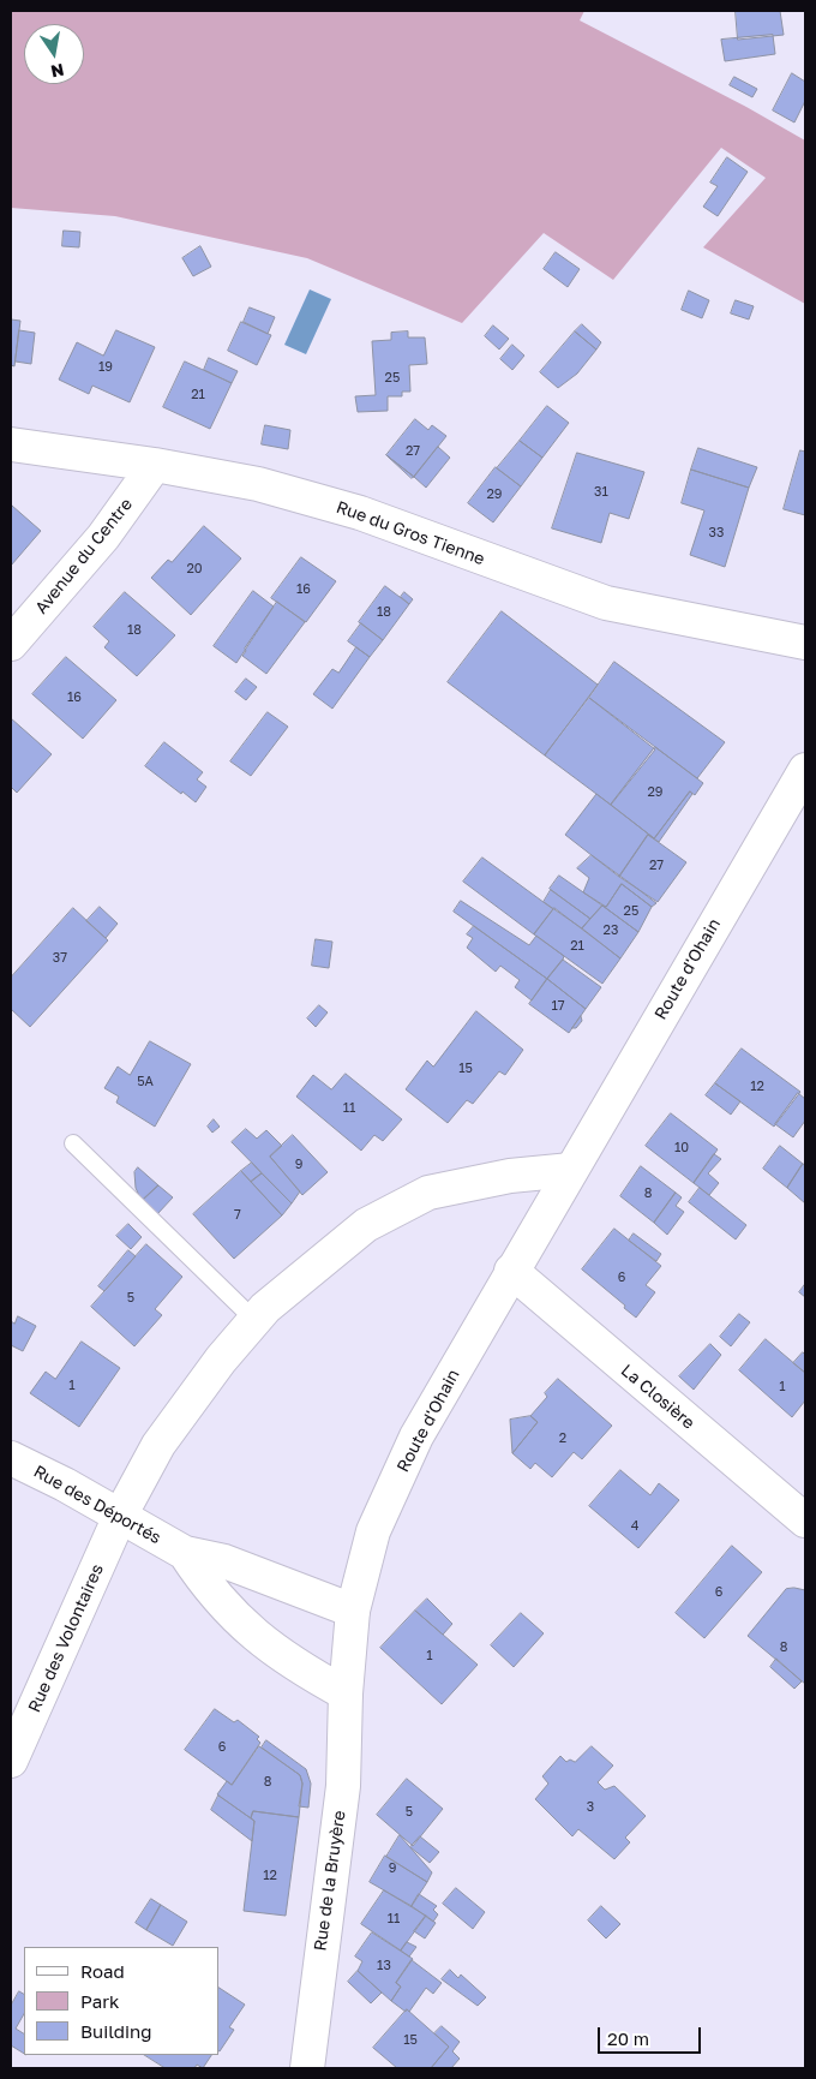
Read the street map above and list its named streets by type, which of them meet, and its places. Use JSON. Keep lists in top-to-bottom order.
{
  "streets": {
    "street": [
      "Rue du Gros Tienne",
      "Avenue du Centre",
      "Route d'Ohain",
      "La Closière",
      "Rue des Déportés",
      "Rue des Volontaires",
      "Rue de la Bruyère"
    ]
  },
  "crossings": [
    ["Rue du Gros Tienne", "Avenue du Centre"],
    ["Route d'Ohain", "La Closière"],
    ["Route d'Ohain", "Rue des Déportés"],
    ["Route d'Ohain", "Rue de la Bruyère"],
    ["Rue des Déportés", "Rue des Volontaires"],
    ["Rue des Déportés", "Rue de la Bruyère"]
  ],
  "house_numbers": [
    "19",
    "25",
    "21",
    "27",
    "31",
    "29",
    "33",
    "20",
    "16",
    "18",
    "18",
    "16",
    "29",
    "27",
    "25",
    "23",
    "21",
    "37",
    "17",
    "15",
    "5A",
    "12",
    "11",
    "10",
    "9",
    "8",
    "7",
    "6",
    "5",
    "1",
    "1",
    "2",
    "4",
    "6",
    "8",
    "1",
    "6",
    "8",
    "3",
    "5",
    "9",
    "12",
    "11",
    "13",
    "15"
  ],
  "legend": ["Road", "Park", "Building"],
  "scale_bar": "20 m",
  "north": "bottom"
}
